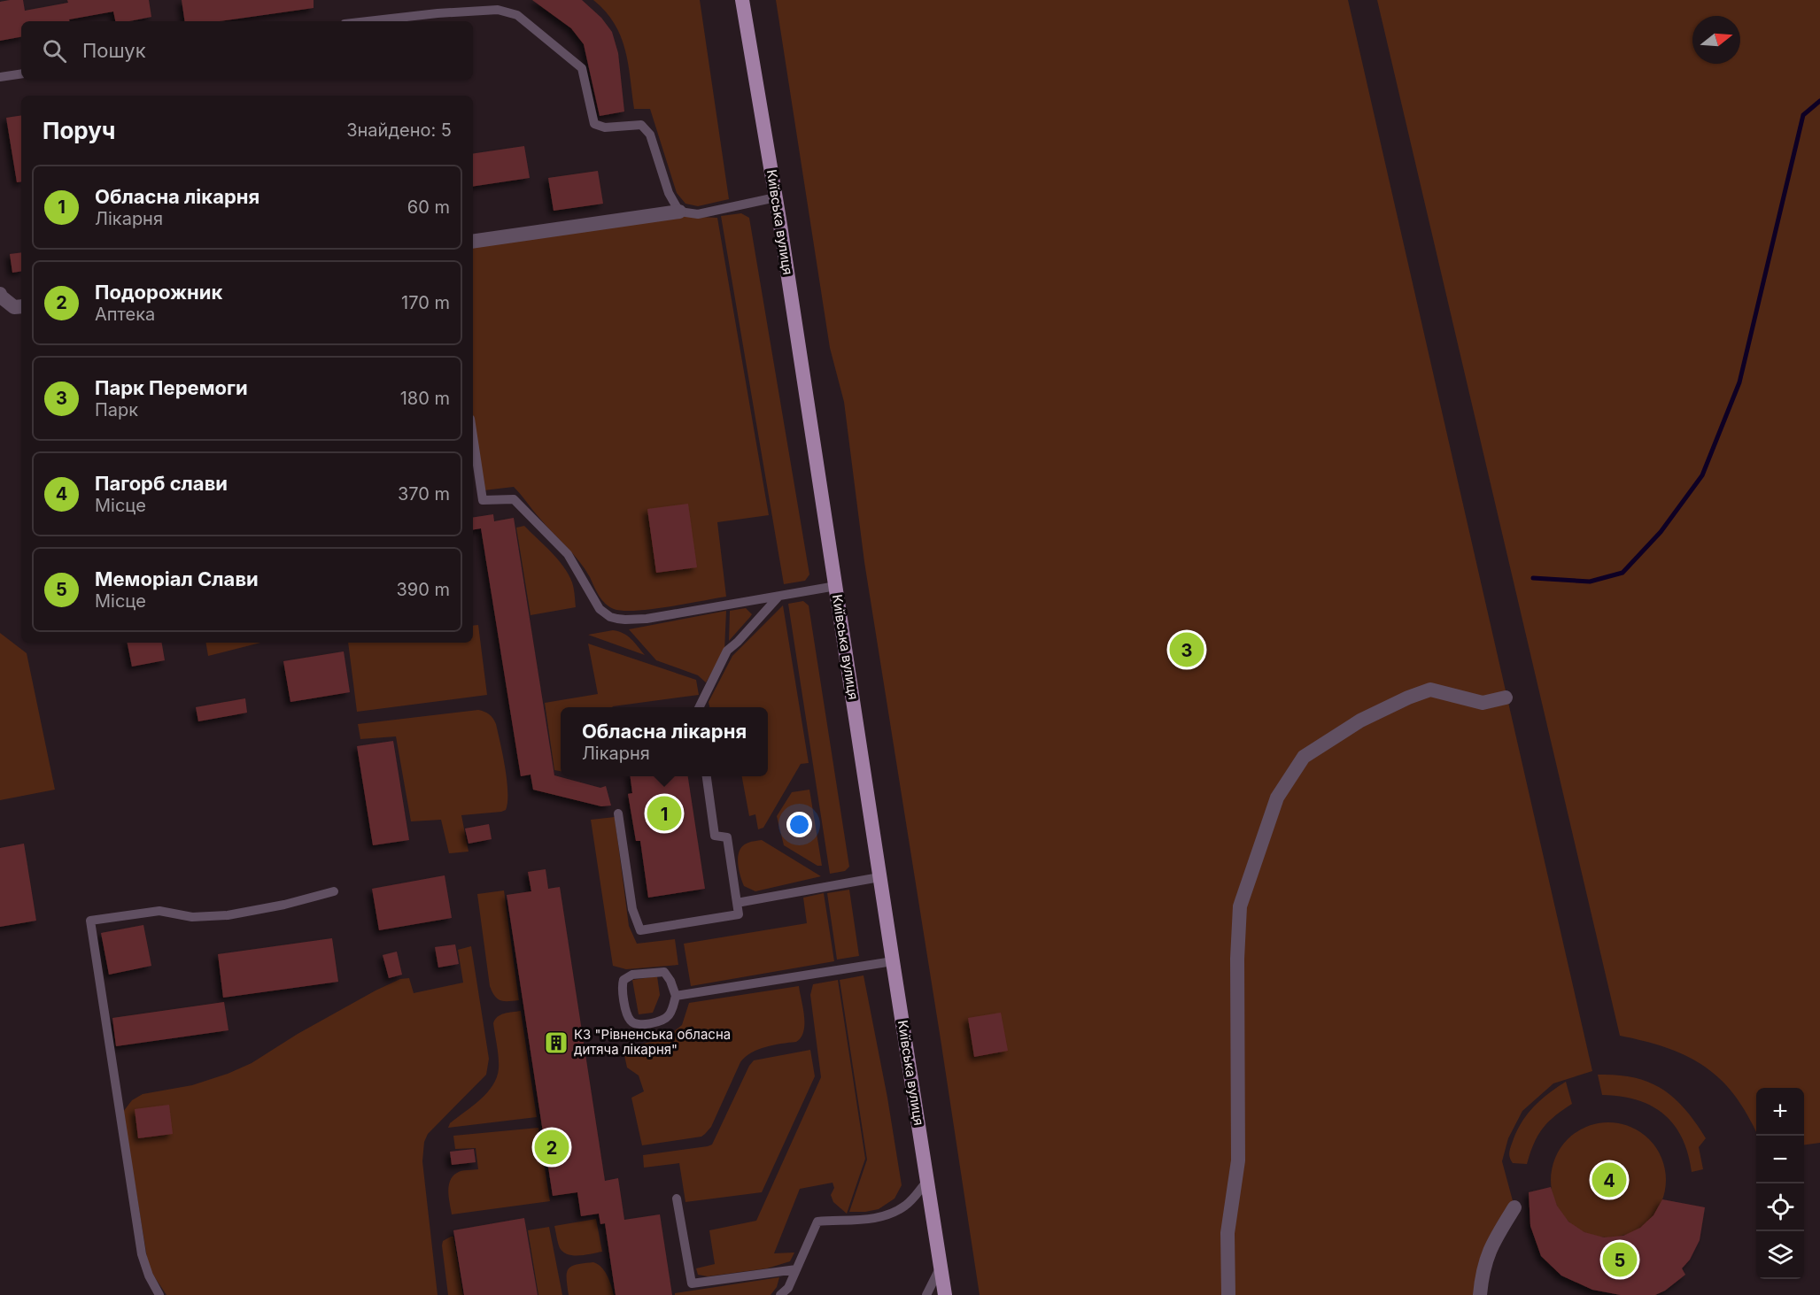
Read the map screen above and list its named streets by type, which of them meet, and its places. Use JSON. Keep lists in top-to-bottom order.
{
  "streets": {
    "main road": ["Київська вулиця"]
  },
  "places": {
    "building": ["КЗ \"Рівненська обласна дитяча лікарня\""]
  },
  "north": "right",
  "page": {
    "search": "Пошук",
    "heading": ["Поруч", "Знайдено: 5"],
    "list": [
      {
        "mark": "1",
        "name": "Обласна лікарня",
        "note": "Лікарня",
        "value": "60 m"
      },
      {
        "mark": "2",
        "name": "Подорожник",
        "note": "Аптека",
        "value": "170 m"
      },
      {
        "mark": "3",
        "name": "Парк Перемоги",
        "note": "Парк",
        "value": "180 m"
      },
      {
        "mark": "4",
        "name": "Пагорб слави",
        "note": "Місце",
        "value": "370 m"
      },
      {
        "mark": "5",
        "name": "Меморіал Слави",
        "note": "Місце",
        "value": "390 m"
      }
    ],
    "pins": [
      "3",
      "1",
      "2",
      "4",
      "5"
    ],
    "popup": ["Обласна лікарня", "Лікарня"],
    "map_buttons": ["+", "−"]
  }
}
